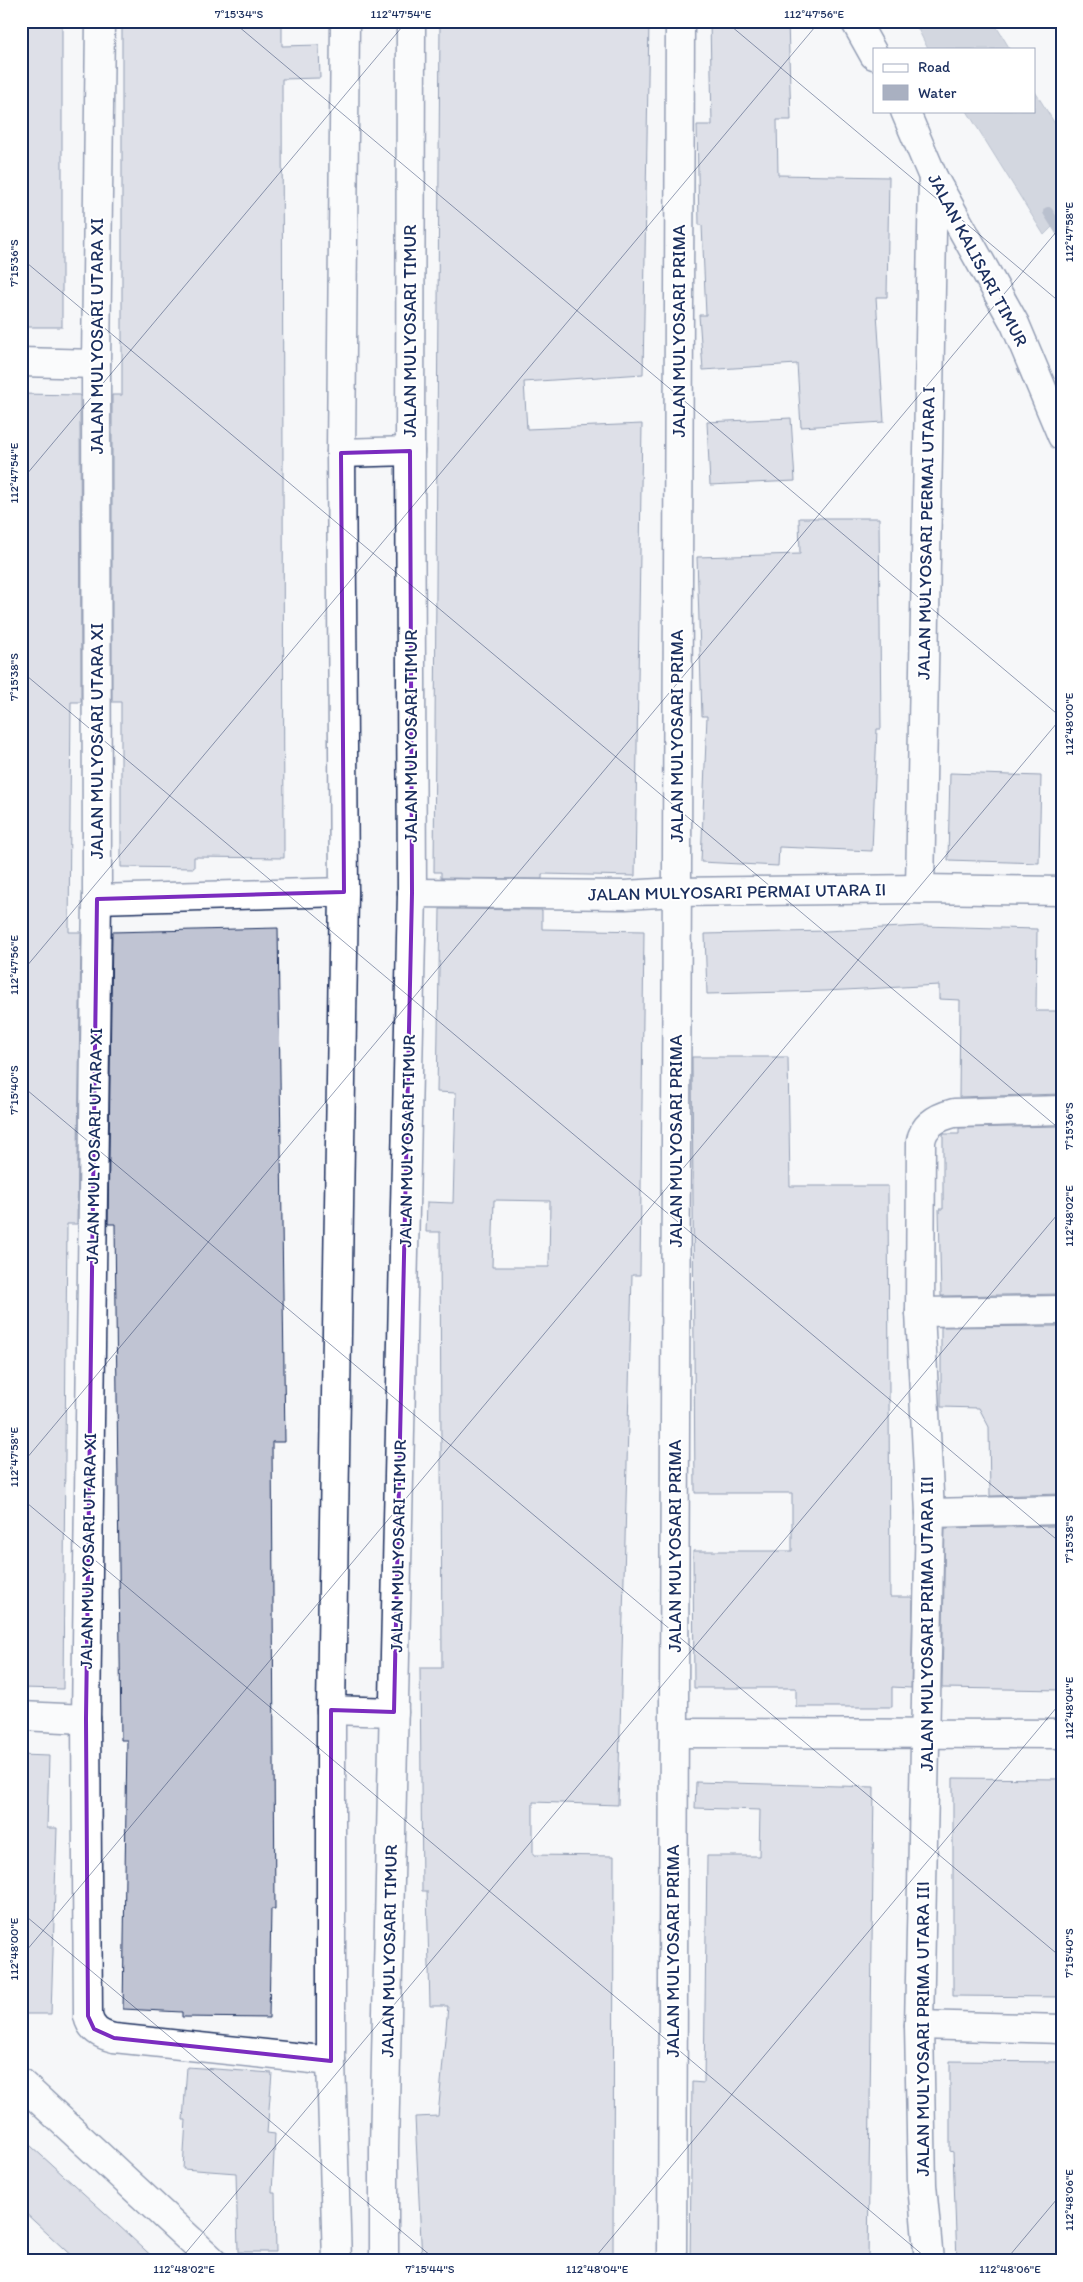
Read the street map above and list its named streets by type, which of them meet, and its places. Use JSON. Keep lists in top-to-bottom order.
{
  "streets": {
    "street": [
      "JALAN KALISARI TIMUR",
      "JALAN MULYOSARI TIMUR",
      "JALAN MULYOSARI PRIMA",
      "JALAN MULYOSARI UTARA XI",
      "JALAN MULYOSARI PERMAI UTARA I",
      "JALAN MULYOSARI PERMAI UTARA II",
      "JALAN MULYOSARI PRIMA UTARA III"
    ]
  },
  "crossings": [
    ["JALAN KALISARI TIMUR", "JALAN MULYOSARI PERMAI UTARA I"],
    ["JALAN MULYOSARI TIMUR", "JALAN MULYOSARI PERMAI UTARA II"],
    ["JALAN MULYOSARI PRIMA", "JALAN MULYOSARI PERMAI UTARA II"],
    ["JALAN MULYOSARI PERMAI UTARA I", "JALAN MULYOSARI PERMAI UTARA II"]
  ],
  "legend": ["Road", "Water"],
  "coordinates": [
    "7°15'34\"S",
    "112°47'54\"E",
    "112°47'56\"E",
    "112°47'58\"E",
    "7°15'36\"S",
    "7°15'38\"S",
    "112°48'00\"E",
    "7°15'40\"S",
    "112°48'02\"E",
    "112°48'04\"E",
    "112°48'06\"E",
    "7°15'44\"S"
  ]
}
